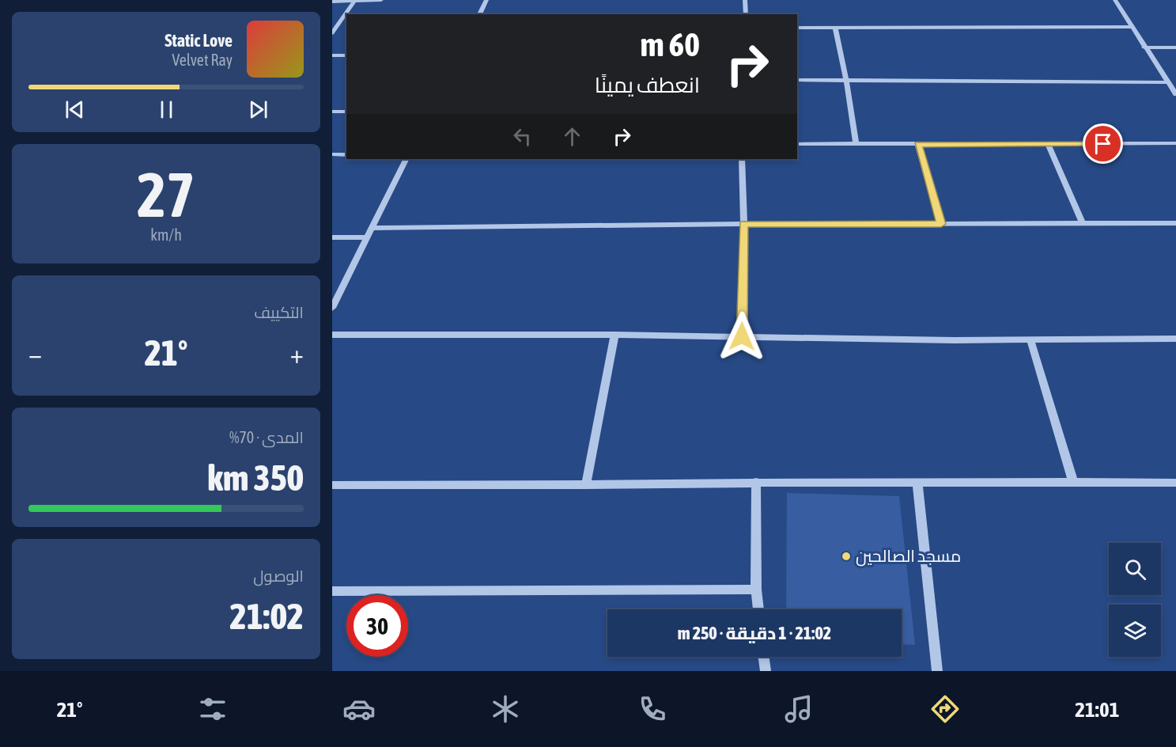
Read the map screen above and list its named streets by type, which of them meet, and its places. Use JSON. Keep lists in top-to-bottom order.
{
  "places": ["مسجد الصالحين"],
  "page": {
    "turn": ["60 m", "انعطف يمينًا"],
    "song": ["Static Love", "Velvet Ray"],
    "tile": [
      ["27", "km/h"],
      "التكييف",
      ["المدى · 70%", "350 km"],
      ["الوصول", "21:02"]
    ],
    "heat": ["−", "21°", "+"],
    "limit": "30",
    "trip": "21:02 · 1 دقيقة · 250 m",
    "tabs": ["21:01", "21°"]
  }
}
